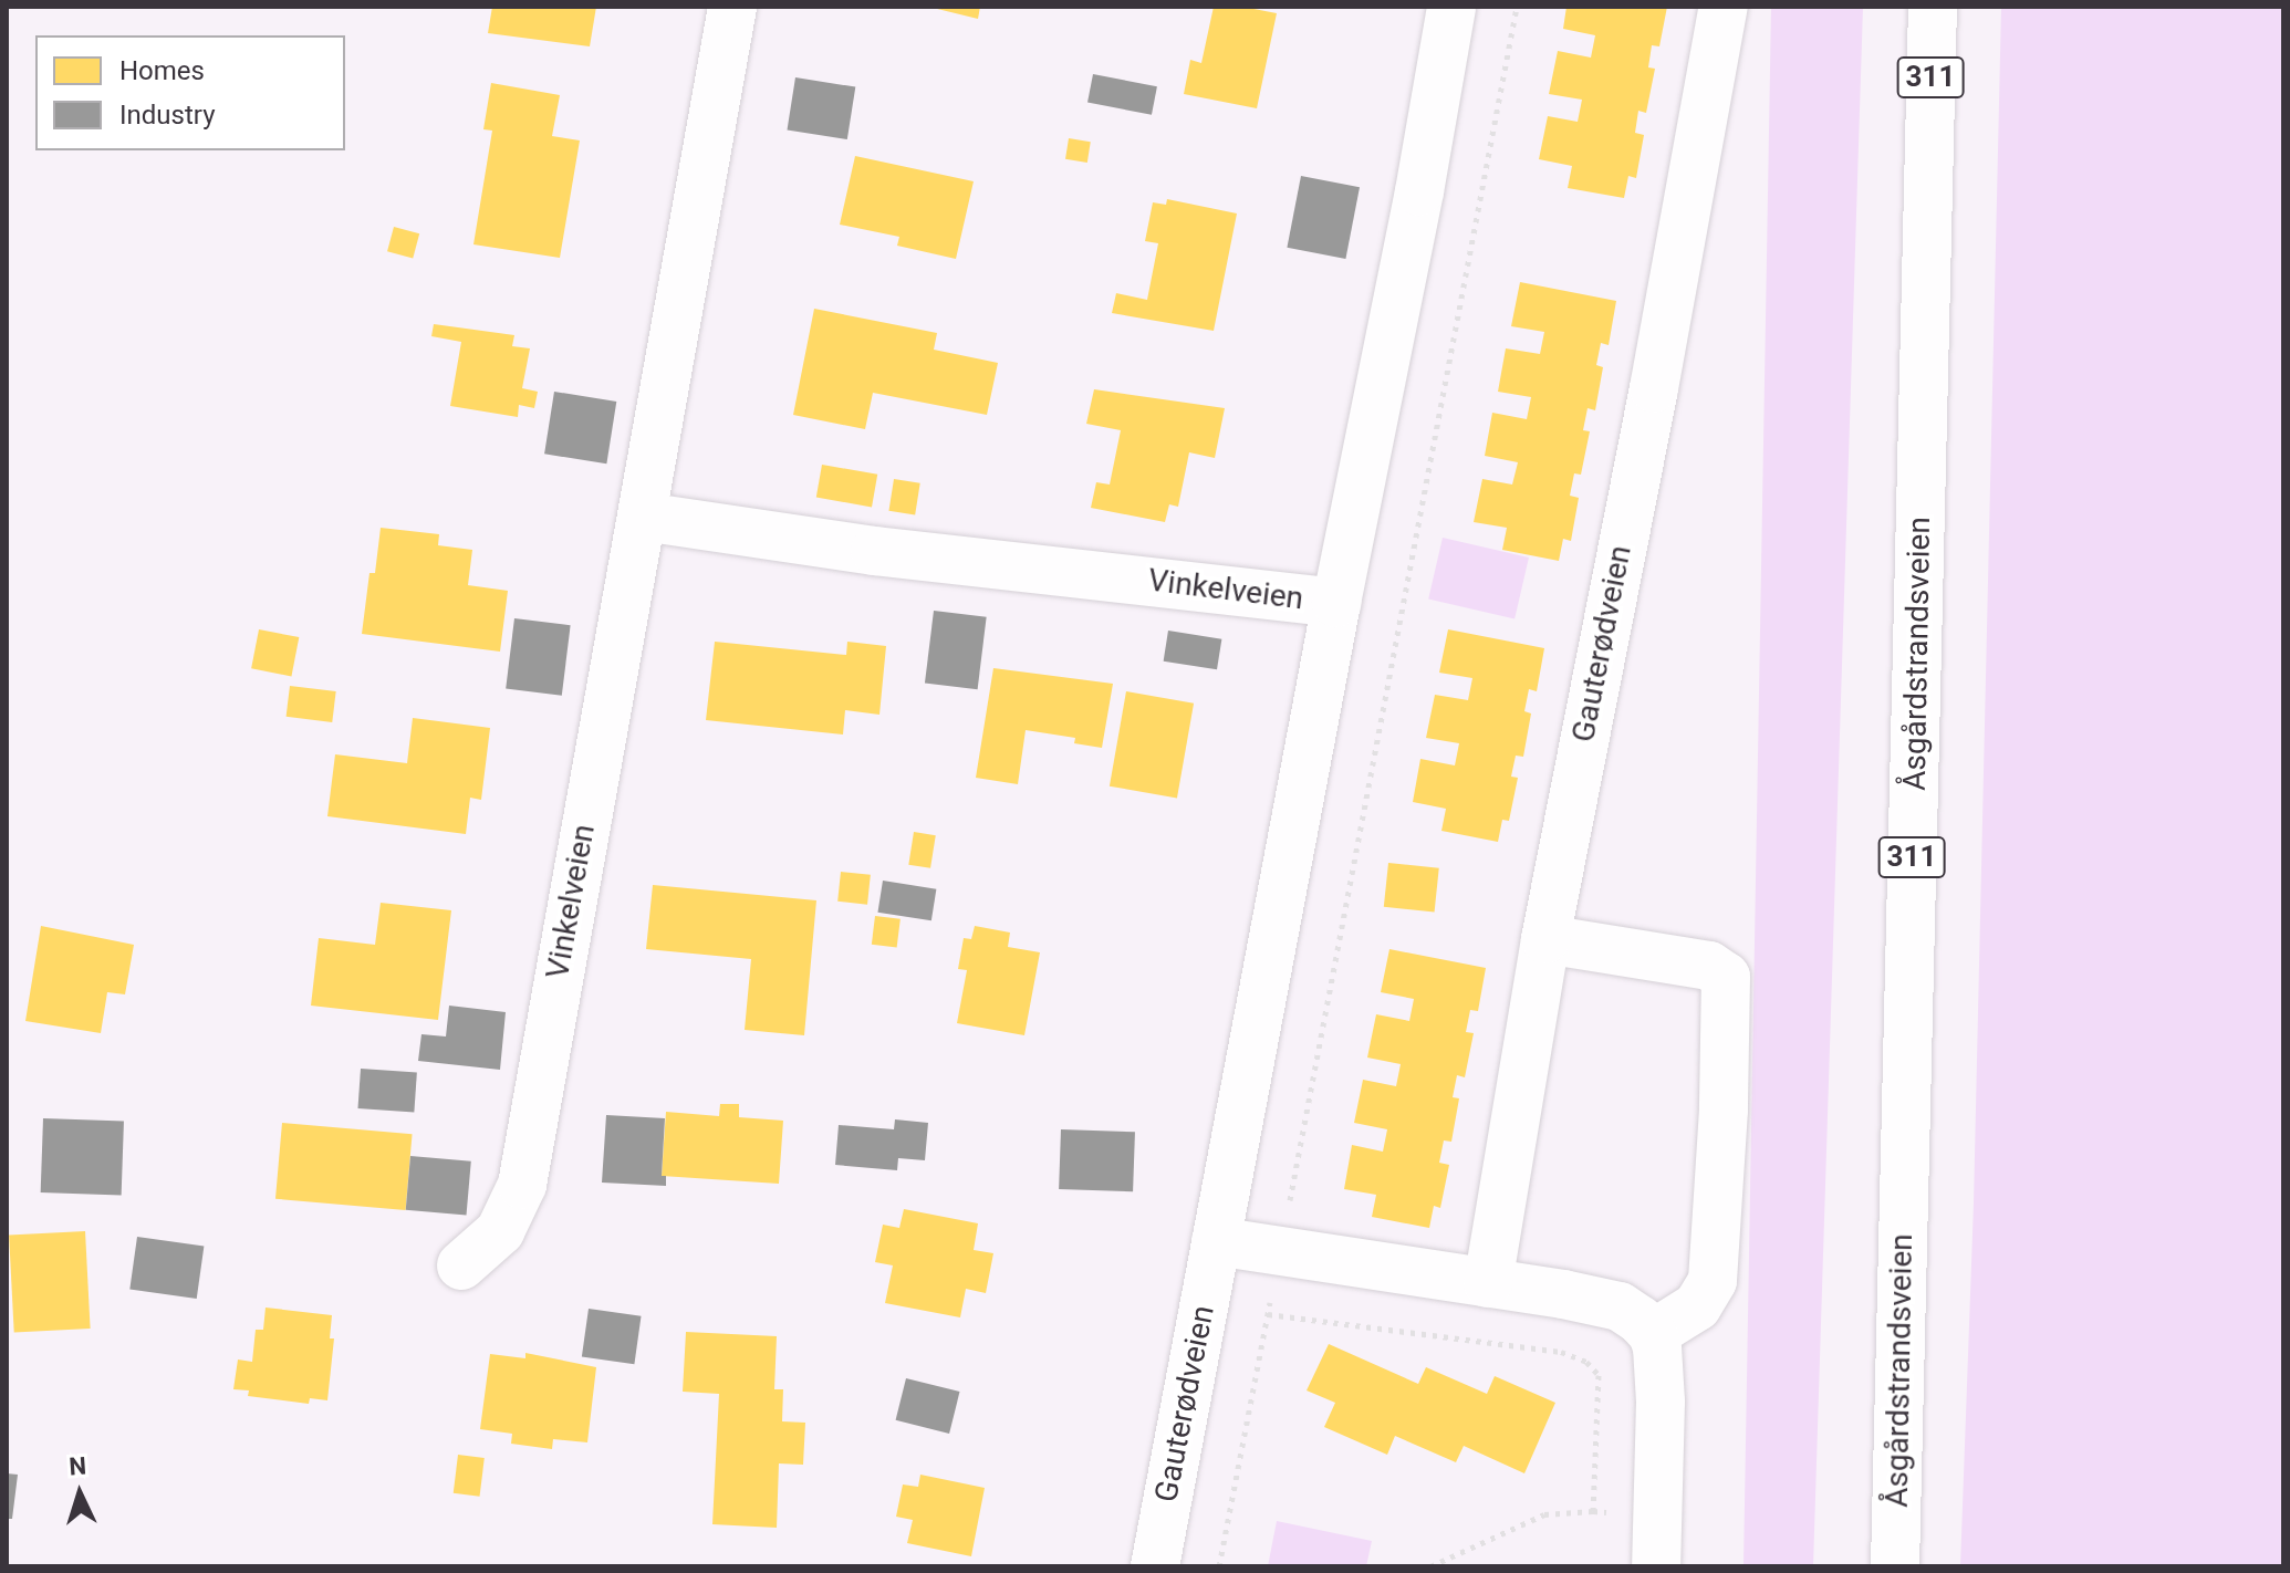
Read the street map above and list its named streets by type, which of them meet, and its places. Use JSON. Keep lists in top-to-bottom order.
{
  "streets": {
    "street": [
      "311",
      "Vinkelveien",
      "Gauterødveien",
      "Åsgårdstrandsveien"
    ]
  },
  "crossings": [
    ["Vinkelveien", "Gauterødveien"]
  ],
  "legend": ["Homes", "Industry"],
  "north": "top"
}
